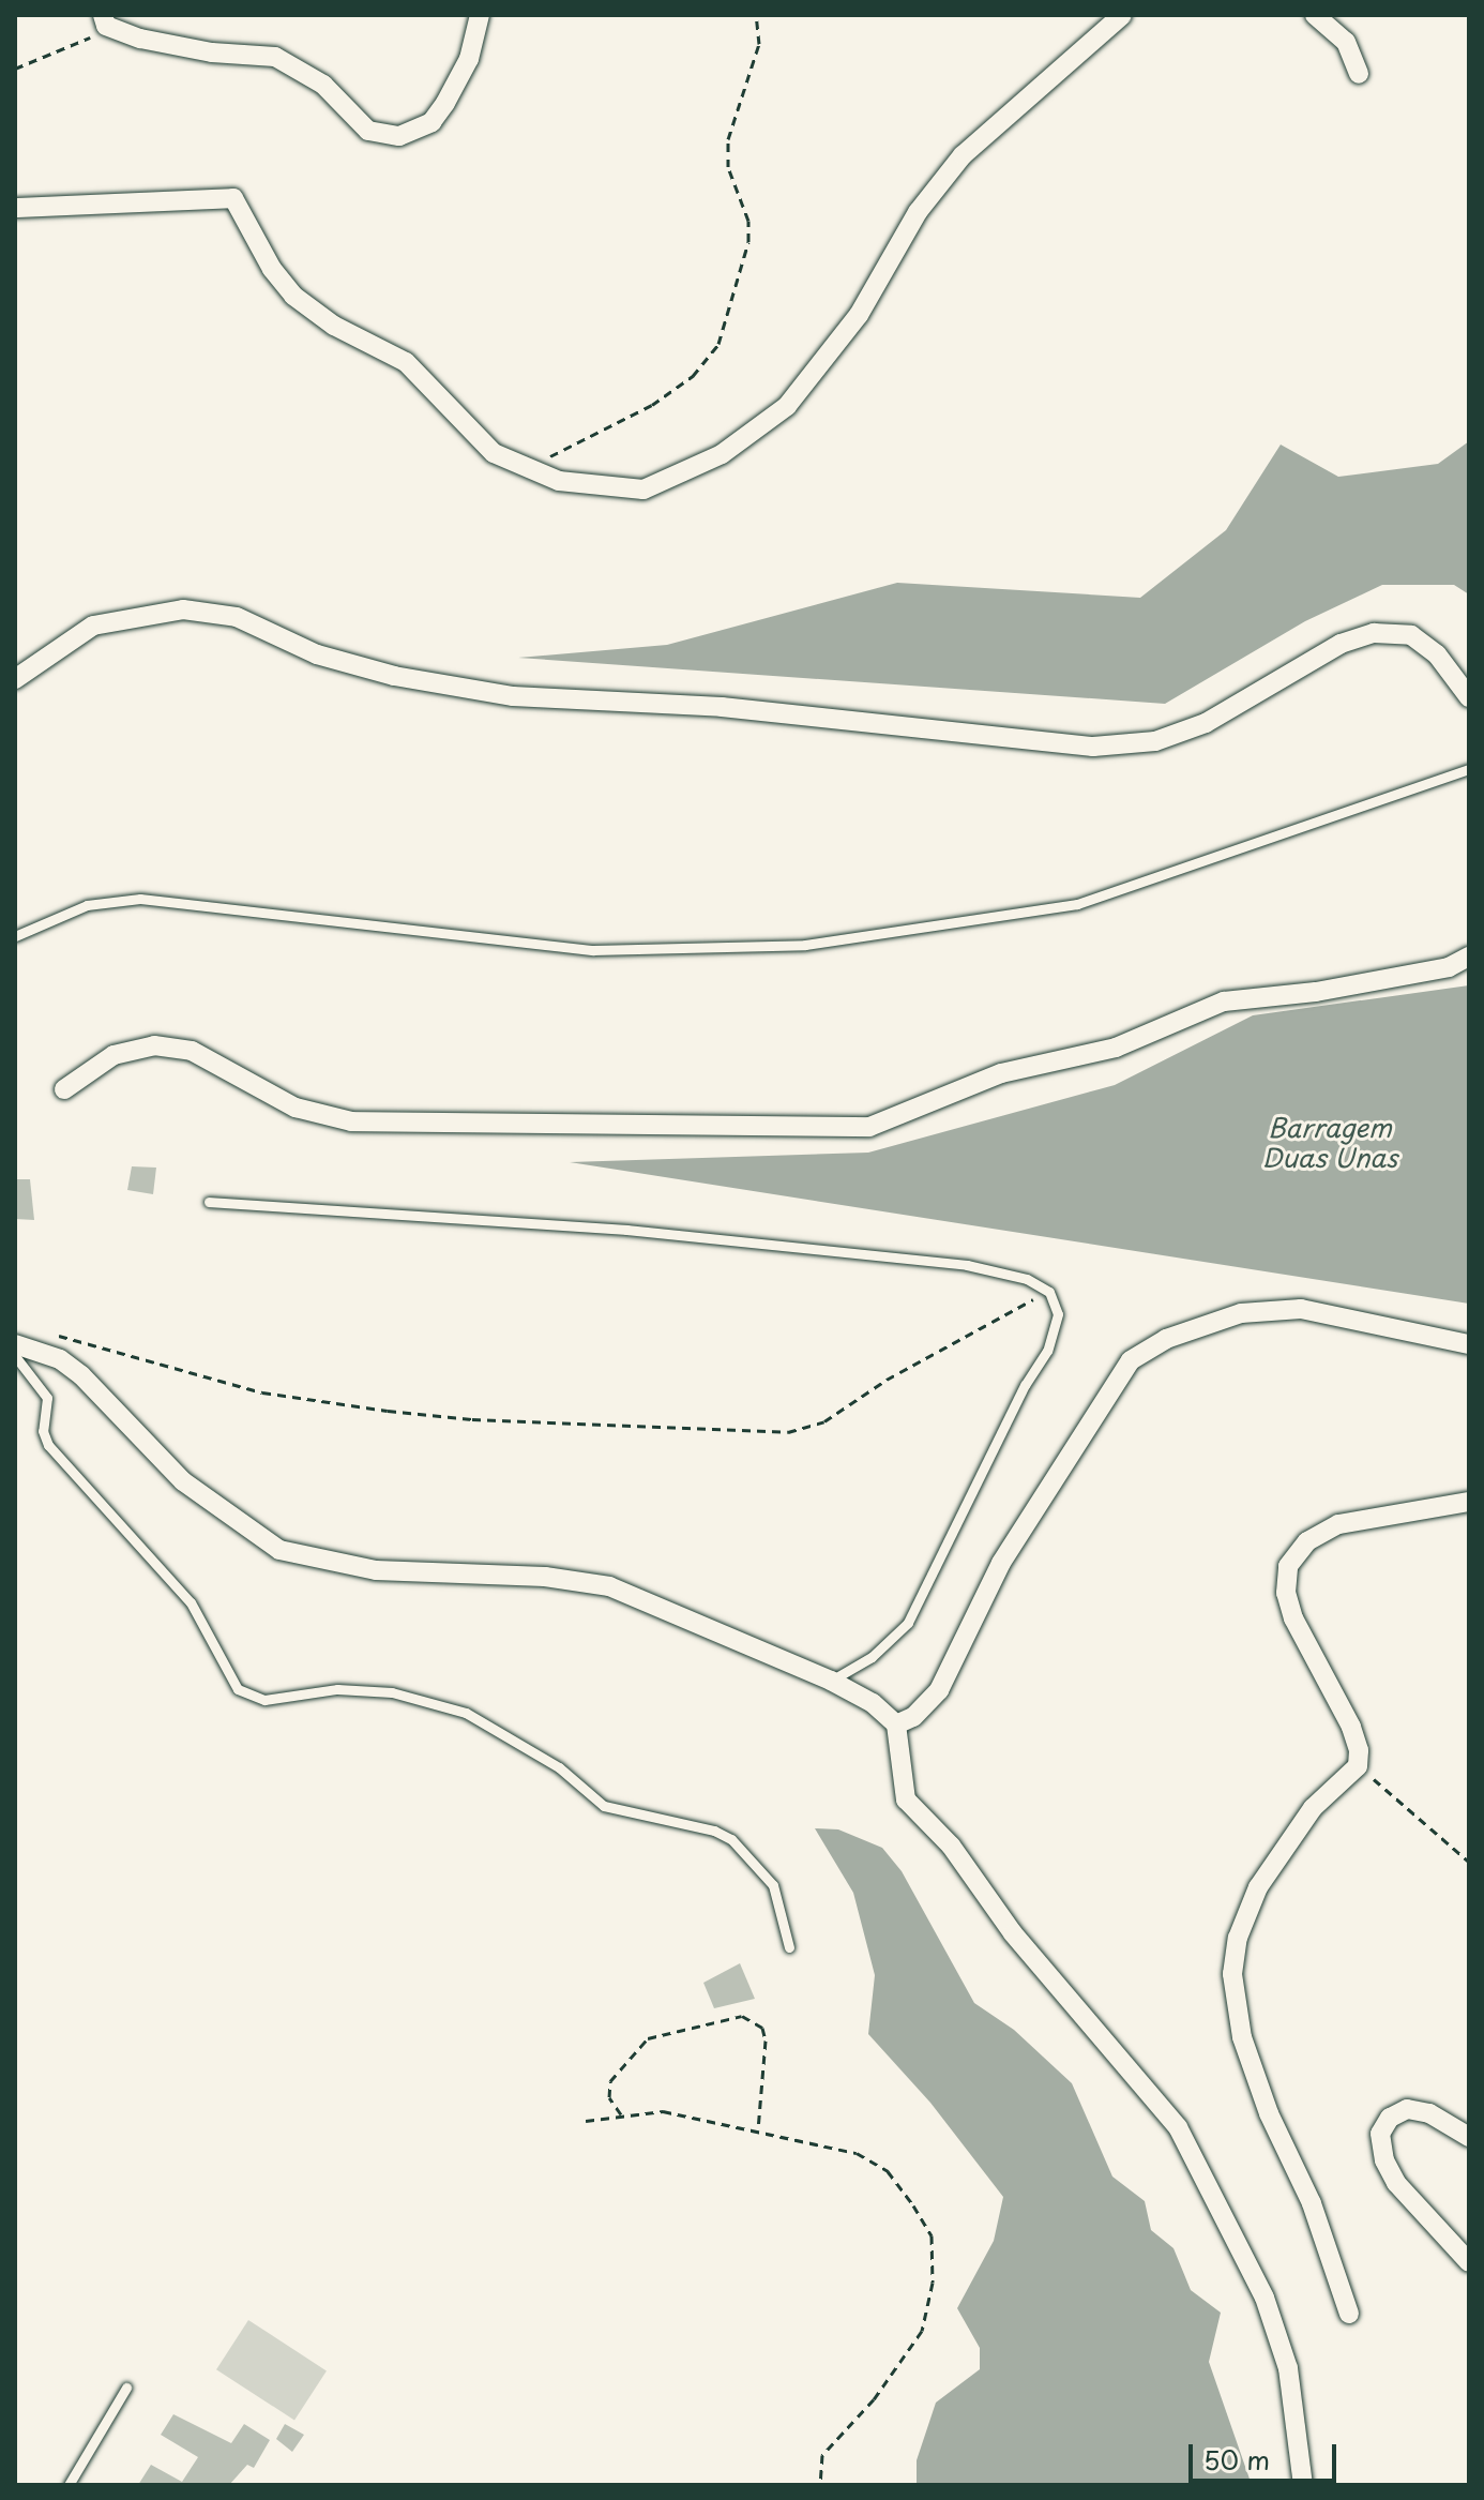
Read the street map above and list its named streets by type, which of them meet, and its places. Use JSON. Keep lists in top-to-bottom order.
{
  "water": ["Barragem Duas Unas"],
  "scale_bar": "50 m"
}
